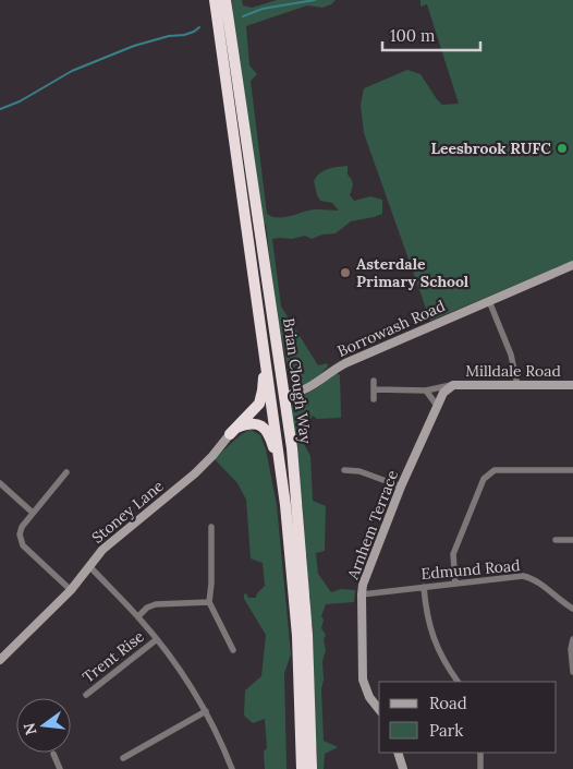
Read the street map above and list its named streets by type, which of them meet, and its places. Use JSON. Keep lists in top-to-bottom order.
{
  "streets": {
    "highway": ["Brian Clough Way"],
    "street": [
      "Borrowash Road",
      "Milldale Road",
      "Stoney Lane",
      "Arnhem Terrace",
      "Edmund Road",
      "Trent Rise"
    ]
  },
  "crossings": [
    ["Borrowash Road", "Brian Clough Way"],
    ["Milldale Road", "Arnhem Terrace"],
    ["Arnhem Terrace", "Edmund Road"]
  ],
  "places": ["Leesbrook RUFC", "Asterdale Primary School"],
  "legend": ["Road", "Park"],
  "scale_bar": "100 m",
  "north": "left"
}
